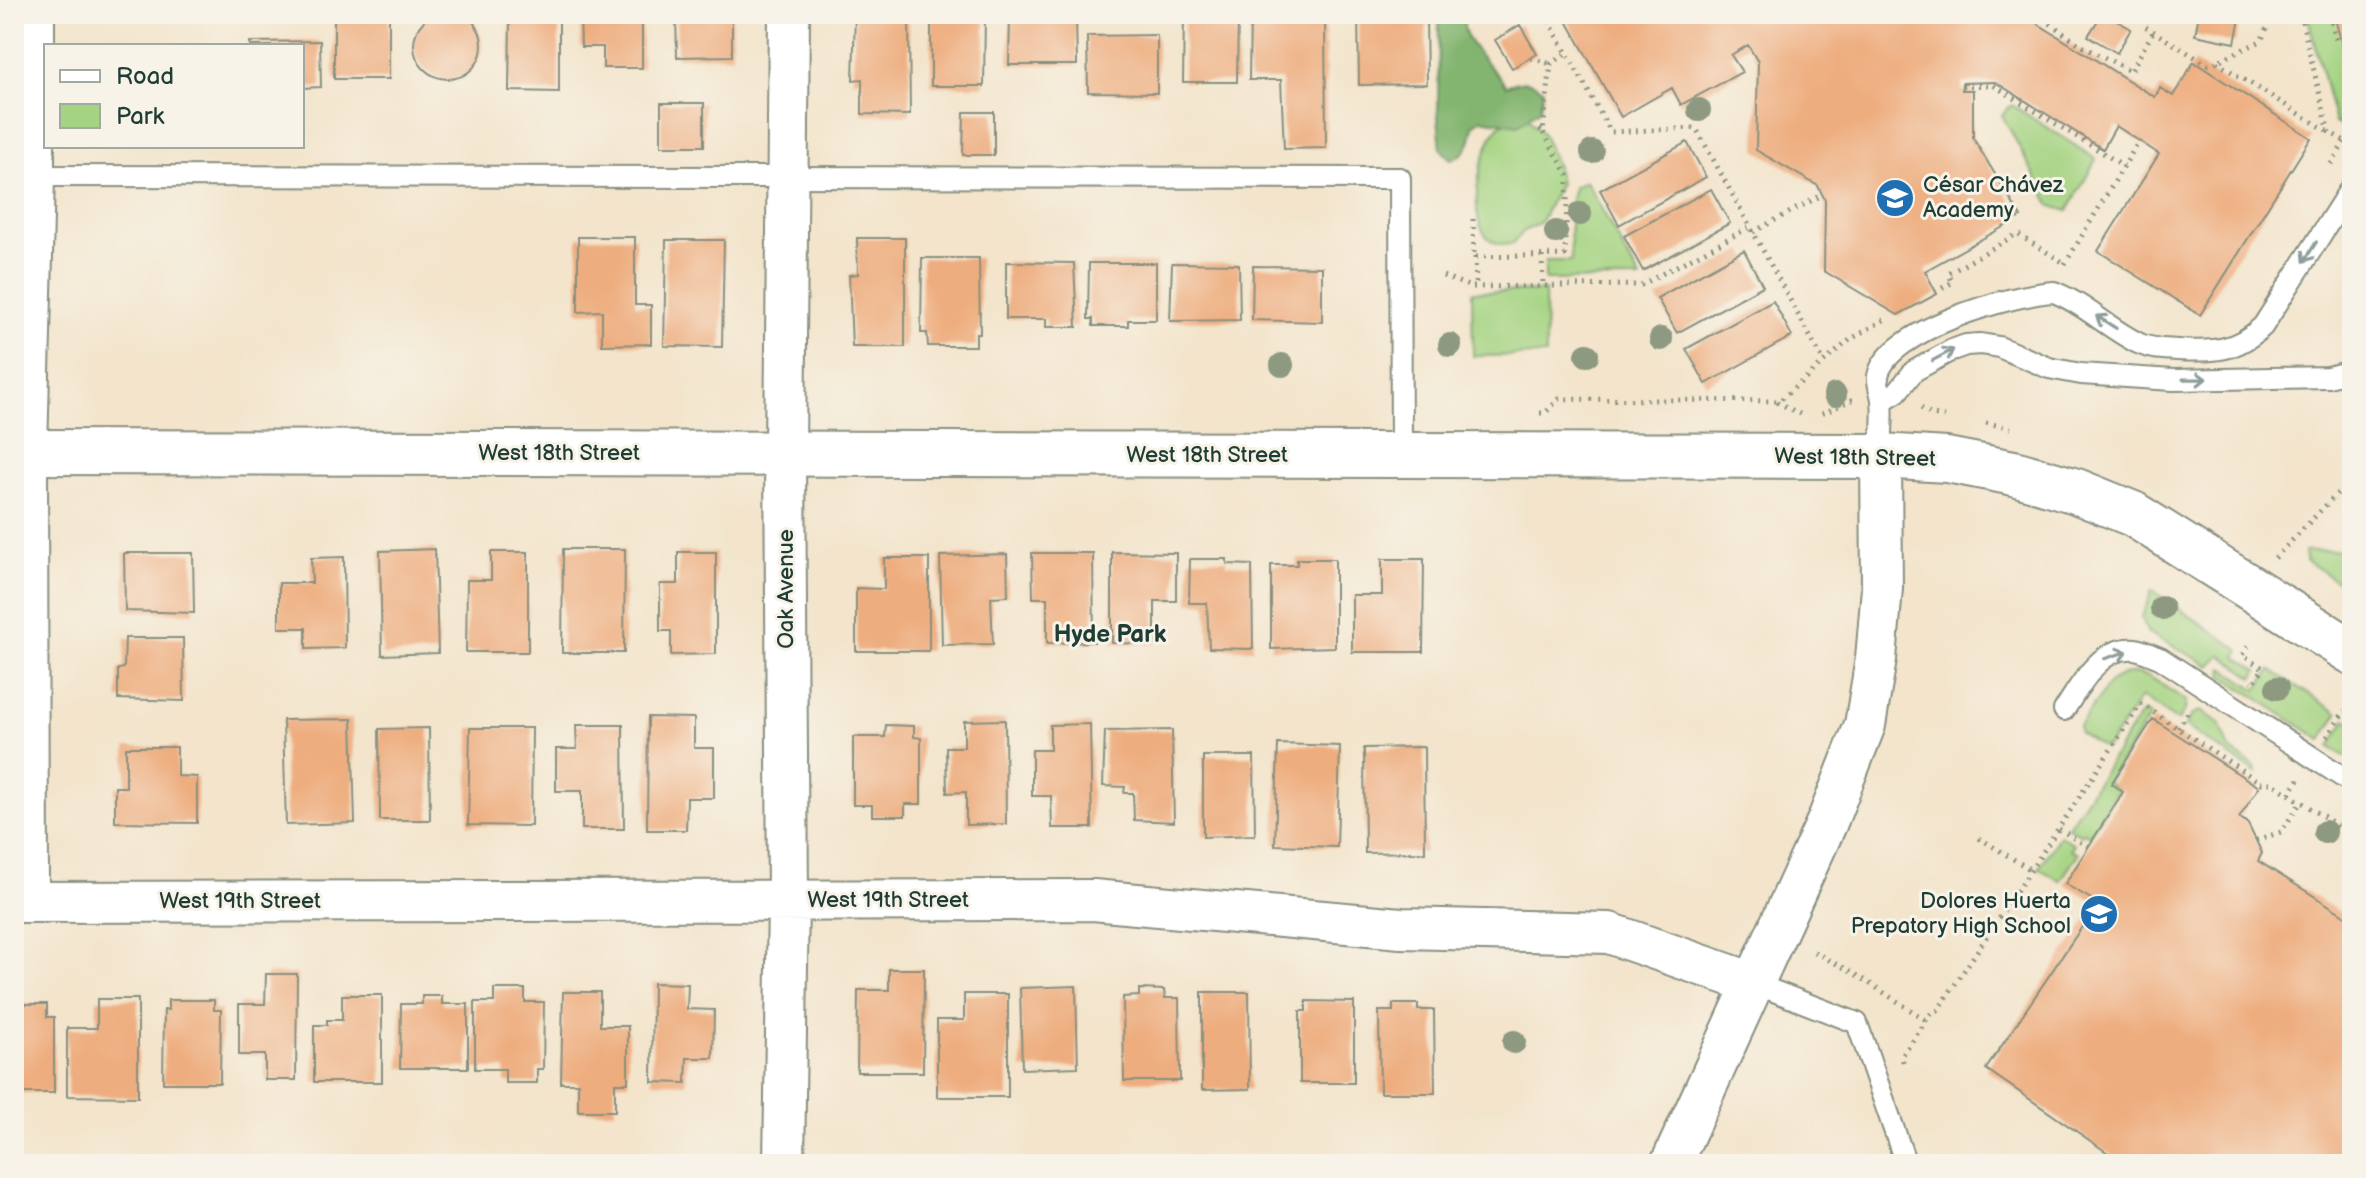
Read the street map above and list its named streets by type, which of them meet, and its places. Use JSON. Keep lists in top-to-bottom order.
{
  "streets": {
    "street": ["West 18th Street", "Oak Avenue", "West 19th Street"]
  },
  "crossings": [
    ["West 18th Street", "Oak Avenue"],
    ["Oak Avenue", "West 19th Street"]
  ],
  "districts": ["Hyde Park"],
  "places": {
    "school or university": ["César Chávez Academy", "Dolores Huerta Prepatory High School"]
  },
  "legend": ["Road", "Park"]
}
